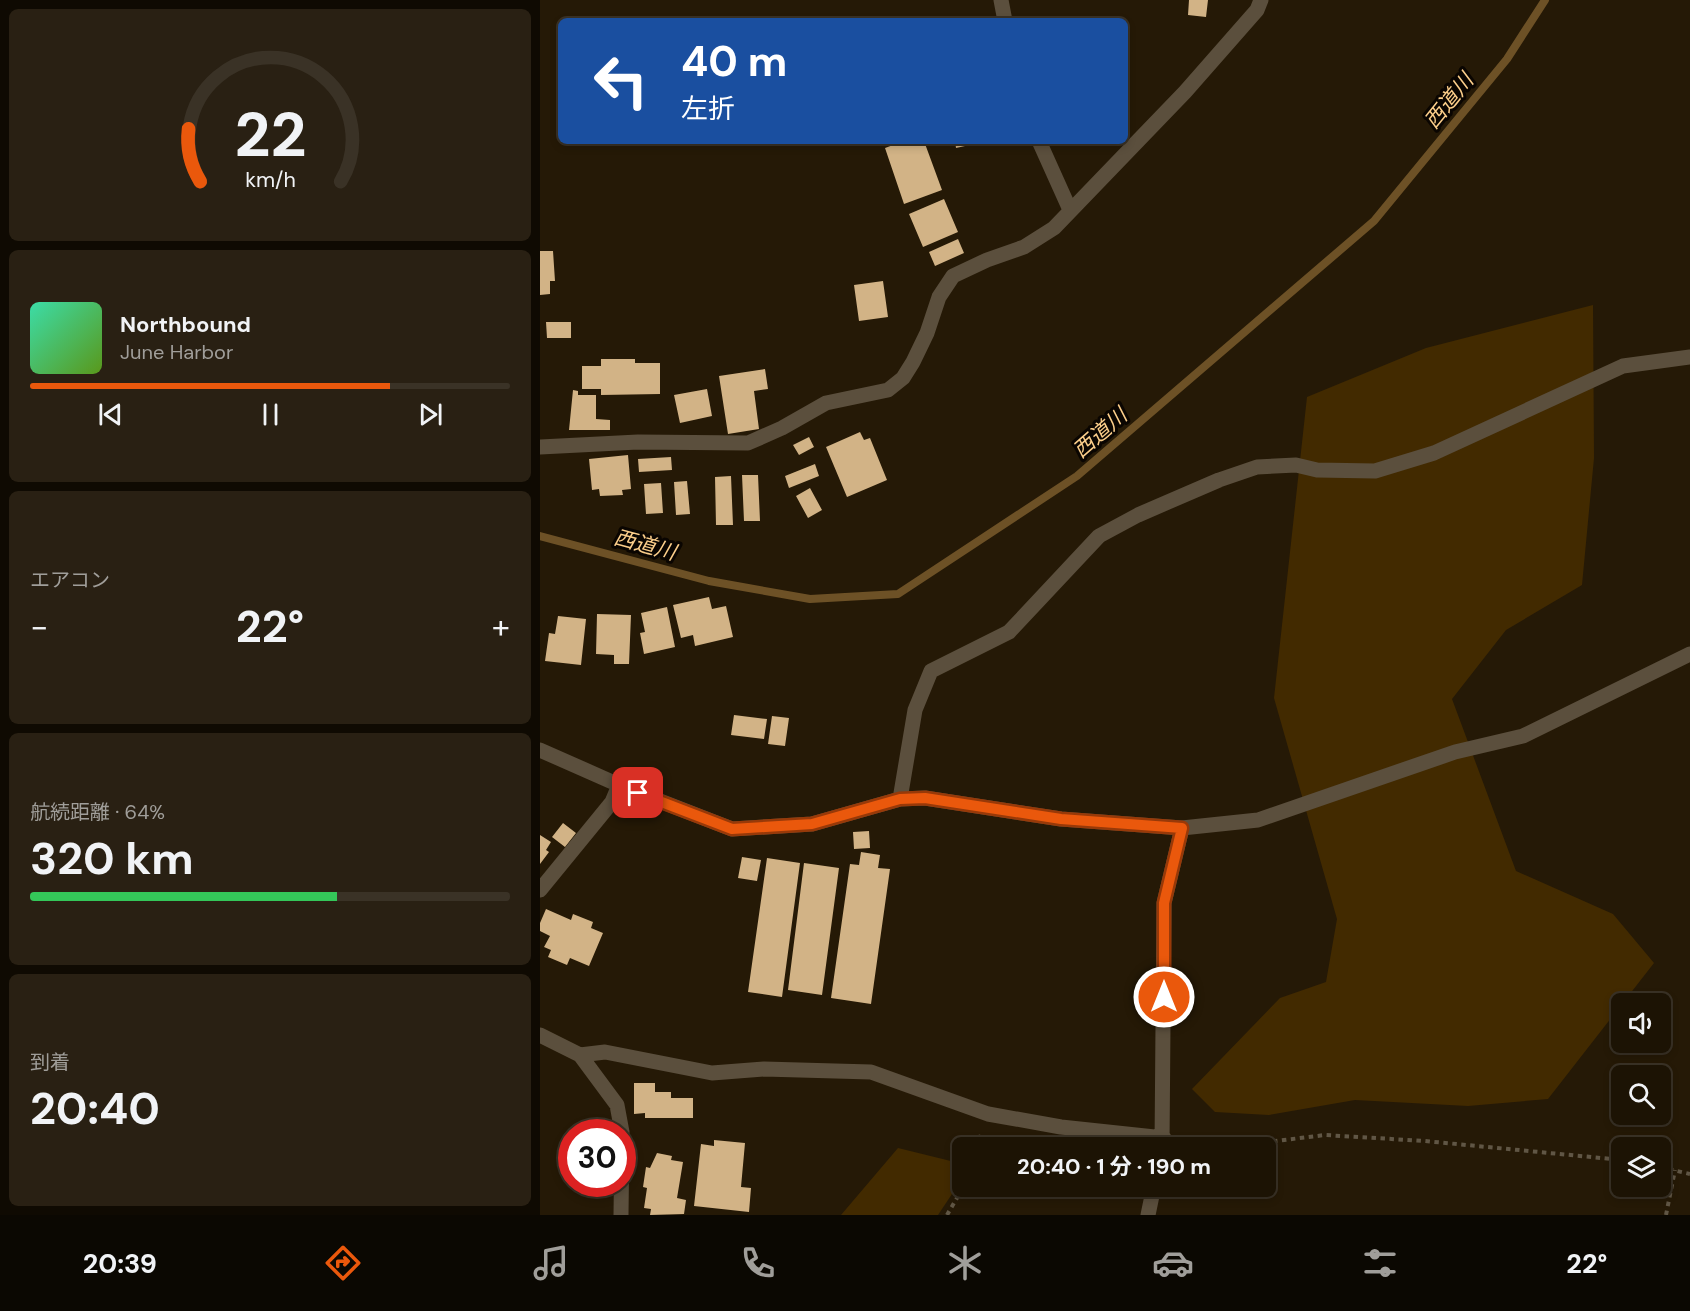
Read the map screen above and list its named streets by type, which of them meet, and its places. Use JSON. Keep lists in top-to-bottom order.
{
  "water": ["西道川"],
  "page": {
    "turn": ["40 m", "左折"],
    "song": ["Northbound", "June Harbor"],
    "tile": [
      "エアコン",
      ["航続距離 · 64%", "320 km"],
      ["到着", "20:40"]
    ],
    "heat": ["−", "22°", "+"],
    "limit": "30",
    "trip": "20:40 · 1 分 · 190 m",
    "tabs": ["20:39", "22°"],
    "gauge": ["22", "km/h"]
  }
}
